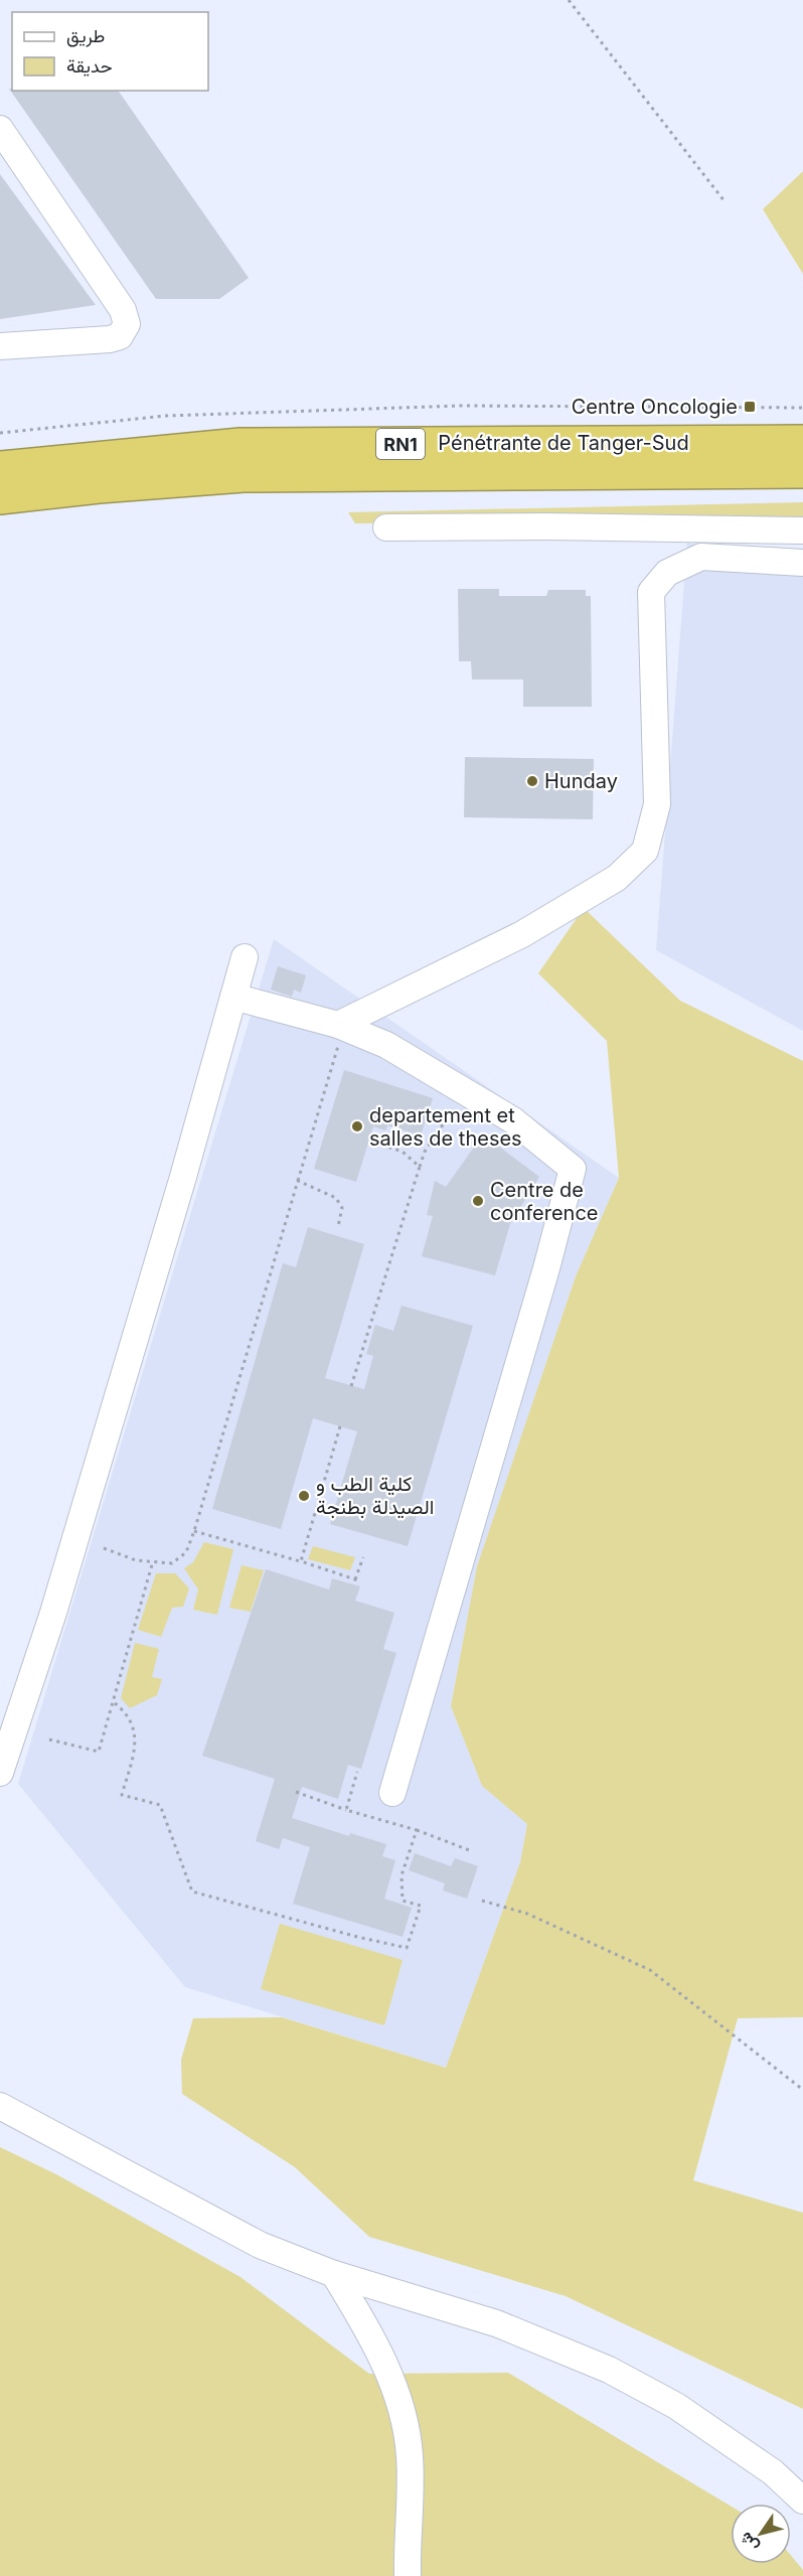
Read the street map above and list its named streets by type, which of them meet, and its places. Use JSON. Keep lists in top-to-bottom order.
{
  "streets": {
    "highway": ["Pénétrante de Tanger-Sud", "RN1"]
  },
  "places": {
    "transit": ["Centre Oncologie"],
    "other": [
      "Hunday",
      "departement et salles de theses",
      "Centre de conference",
      "كلية الطب و الصيدلة بطنجة"
    ]
  },
  "legend": ["طريق", "حديقة"],
  "north": "bottom left"
}
